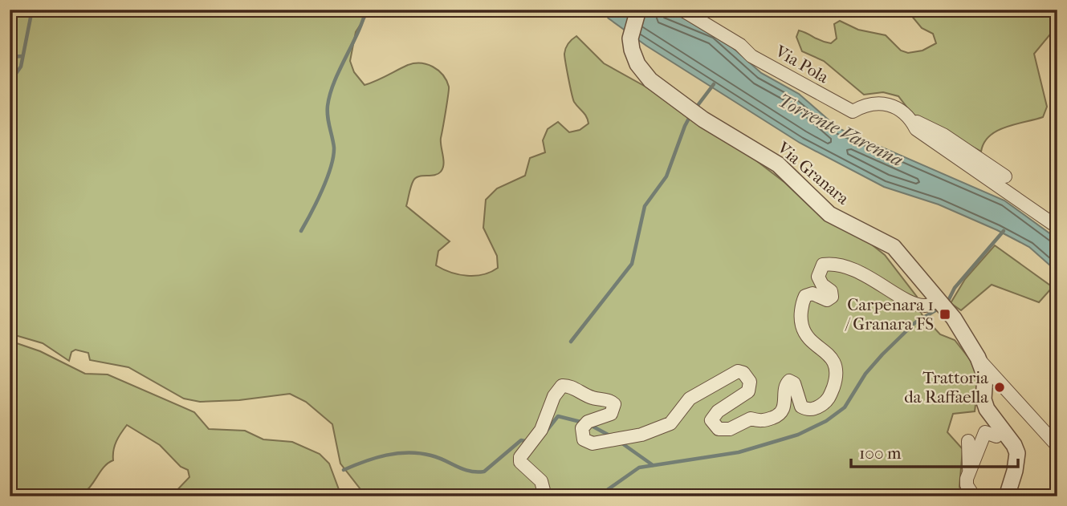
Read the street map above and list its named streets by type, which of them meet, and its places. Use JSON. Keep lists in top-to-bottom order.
{
  "streets": {
    "street": ["Via Pola", "Via Granara"]
  },
  "water": ["Torrente Varenna"],
  "places": {
    "transit": ["Carpenara 1 / Granara FS"],
    "other": ["Trattoria da Raffaella"]
  },
  "scale_bar": "100 m"
}
